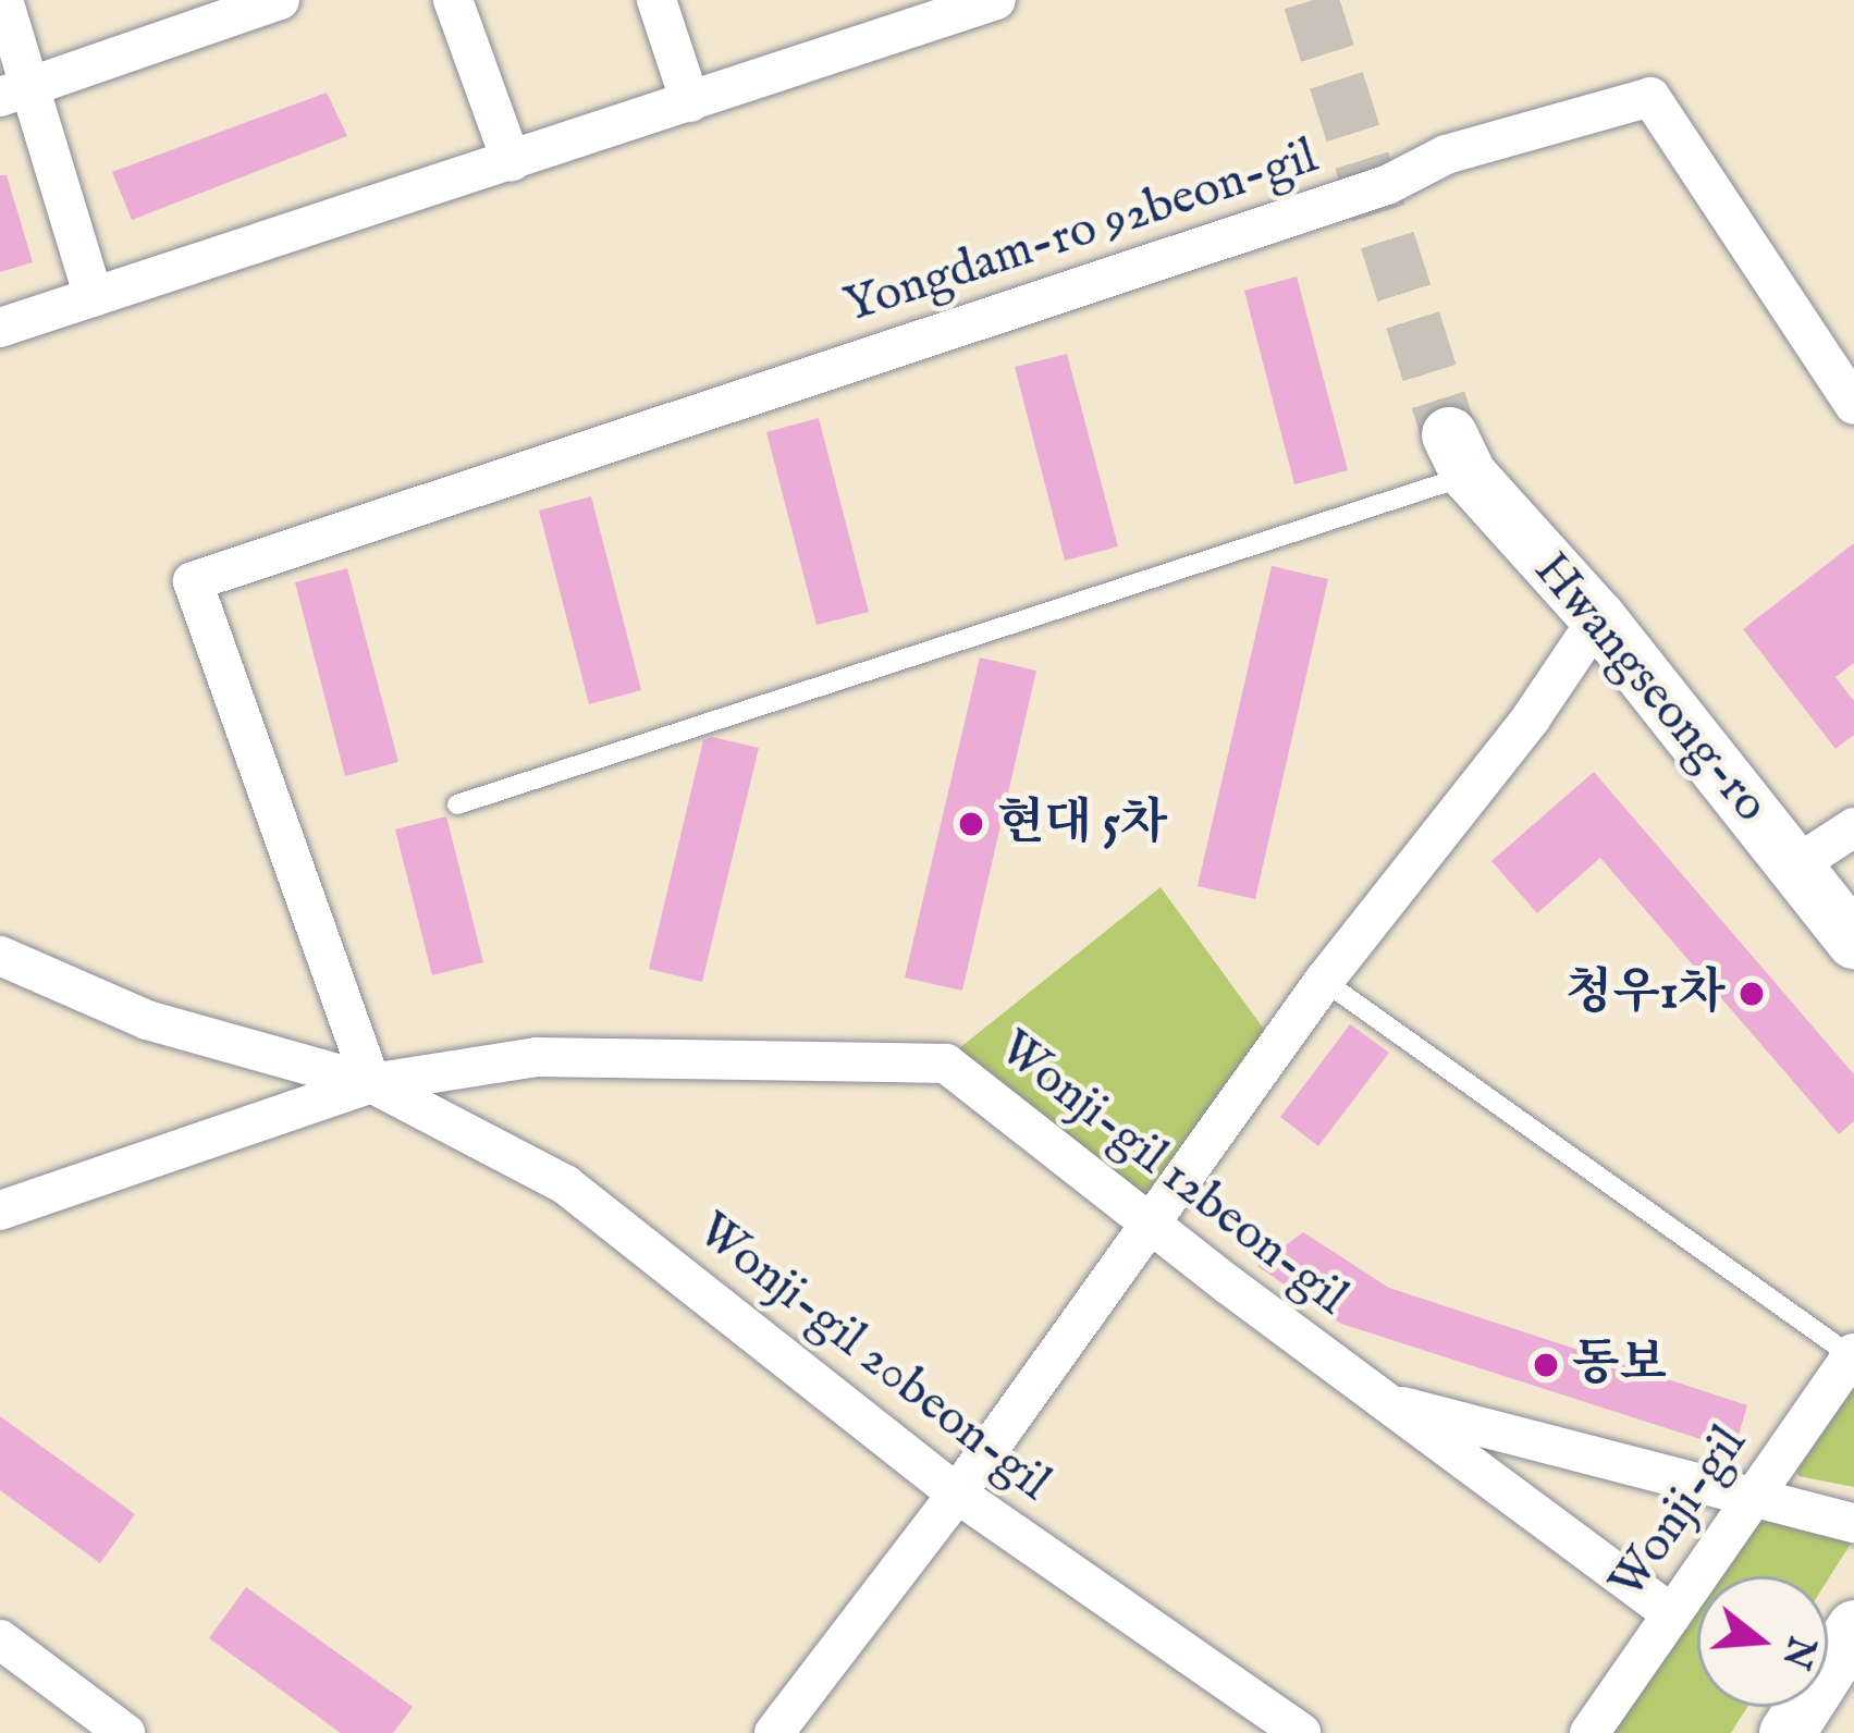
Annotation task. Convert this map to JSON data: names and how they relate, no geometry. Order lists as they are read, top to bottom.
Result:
{
  "streets": {
    "street": [
      "Yongdam-ro 92beon-gil",
      "Hwangseong-ro",
      "Wonji-gil 12beon-gil",
      "Wonji-gil 20beon-gil",
      "Wonji-gil"
    ]
  },
  "crossings": [
    ["Yongdam-ro 92beon-gil", "Wonji-gil 12beon-gil"],
    ["Yongdam-ro 92beon-gil", "Wonji-gil 20beon-gil"],
    ["Wonji-gil 12beon-gil", "Wonji-gil 20beon-gil"],
    ["Wonji-gil 12beon-gil", "Wonji-gil"]
  ],
  "places": ["현대 5차", "청우1차", "동보"],
  "north": "right"
}
